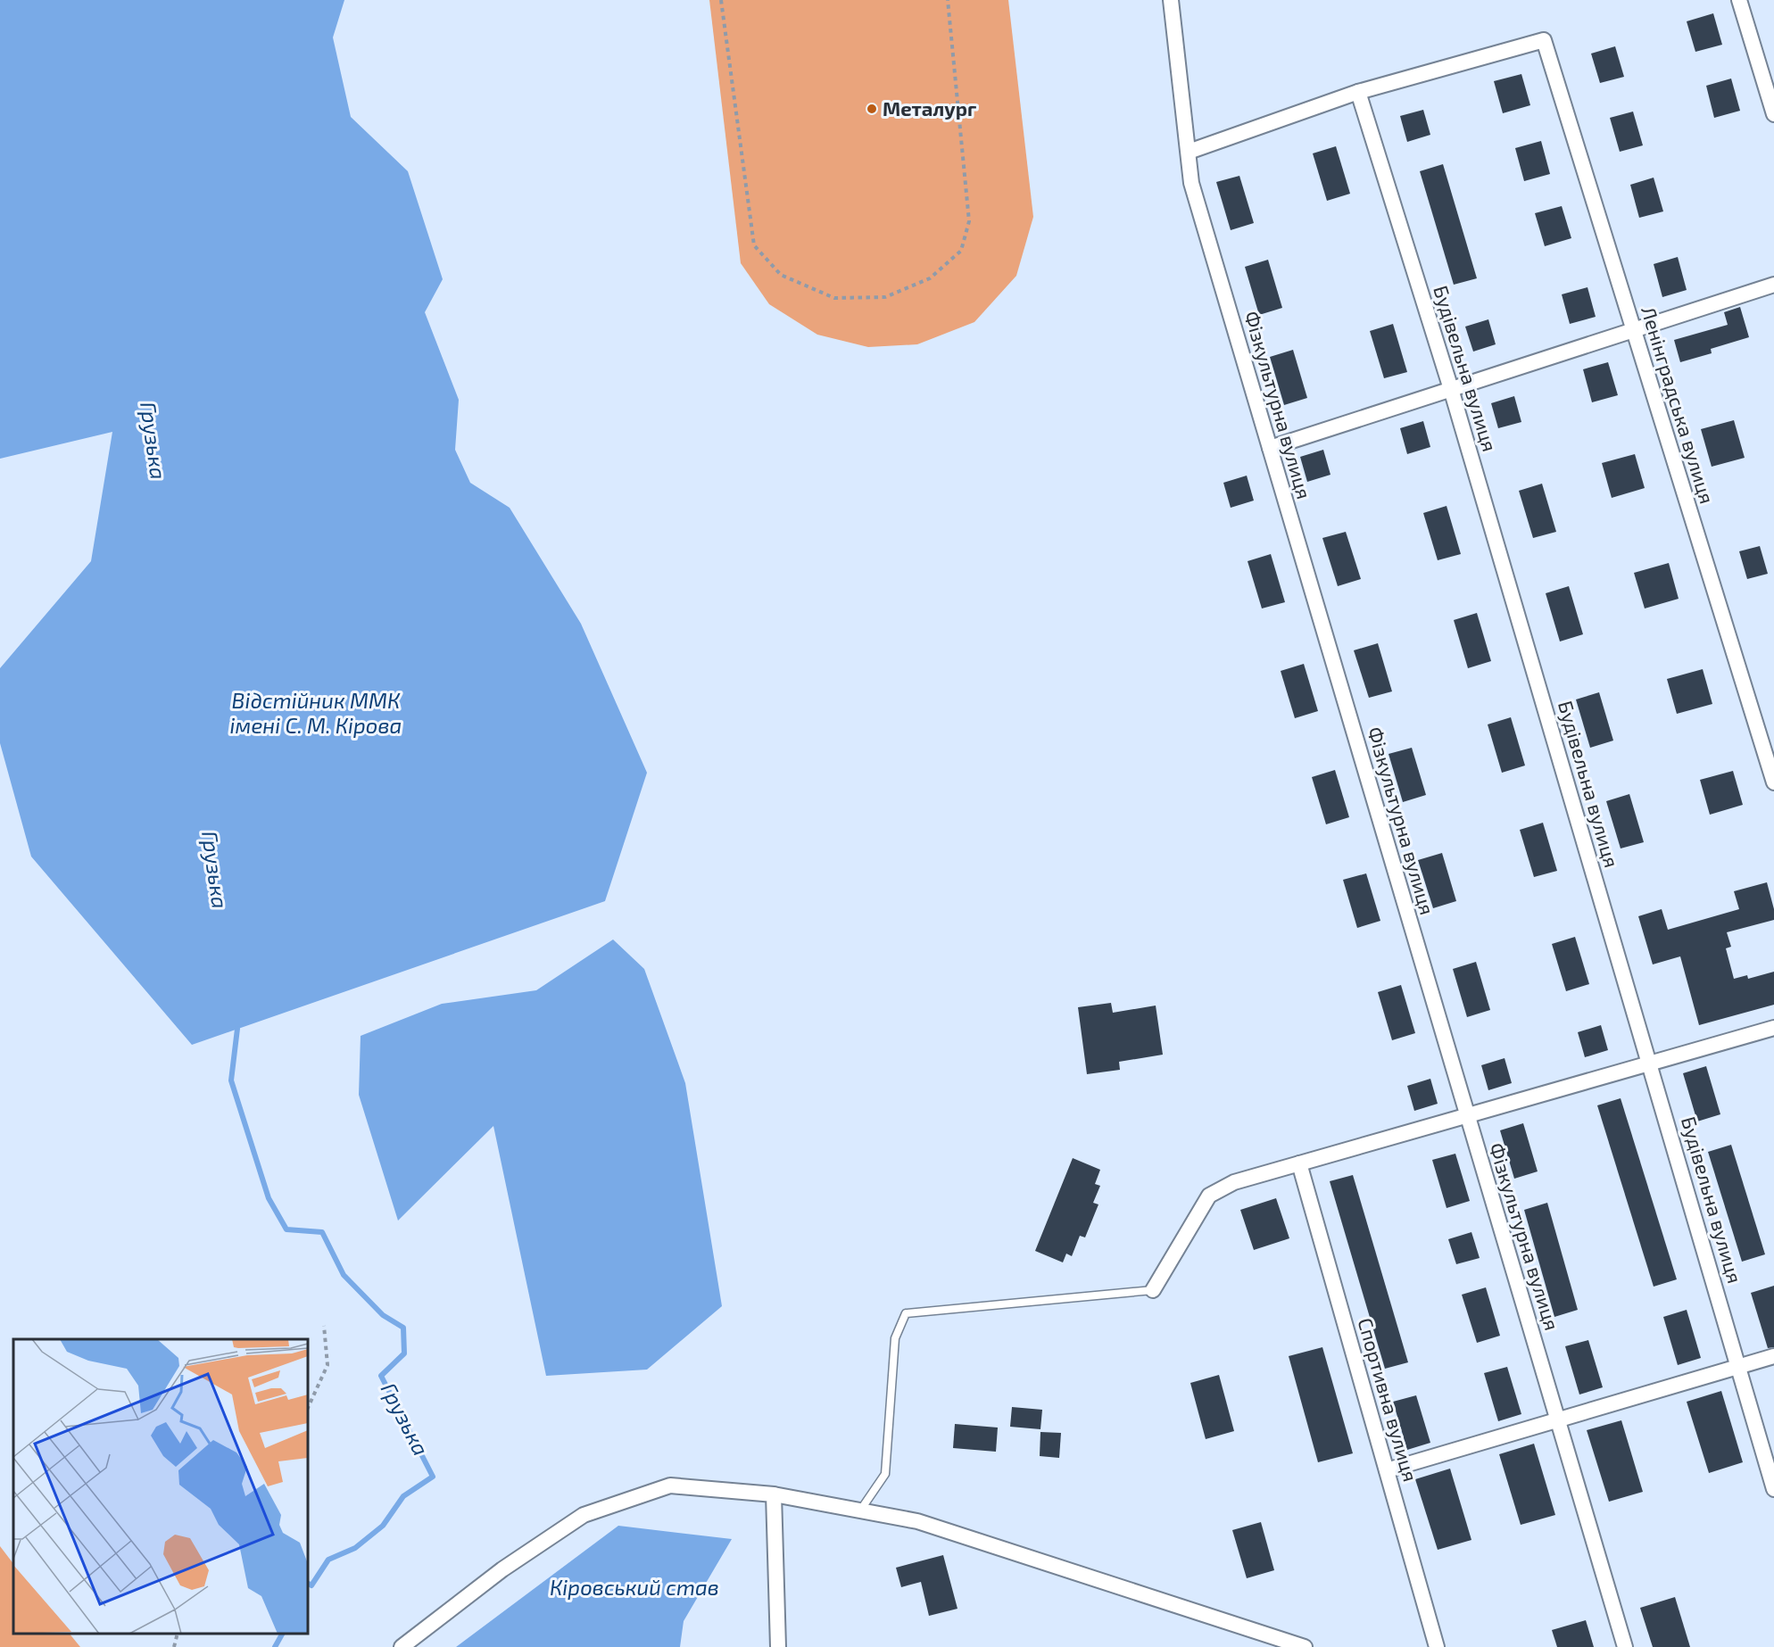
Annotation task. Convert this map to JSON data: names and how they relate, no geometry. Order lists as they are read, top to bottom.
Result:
{
  "streets": {
    "street": [
      "Будівельна вулиця",
      "Фiзкультурна вулиця",
      "Ленінградська вулиця",
      "Спортивна вулиця"
    ]
  },
  "crossings": [
    ["Будівельна вулиця", "Ленінградська вулиця"]
  ],
  "water": ["Грузька", "Відстійник ММК імені С. М. Кірова", "Кіровський став"],
  "places": ["Металург"]
}
